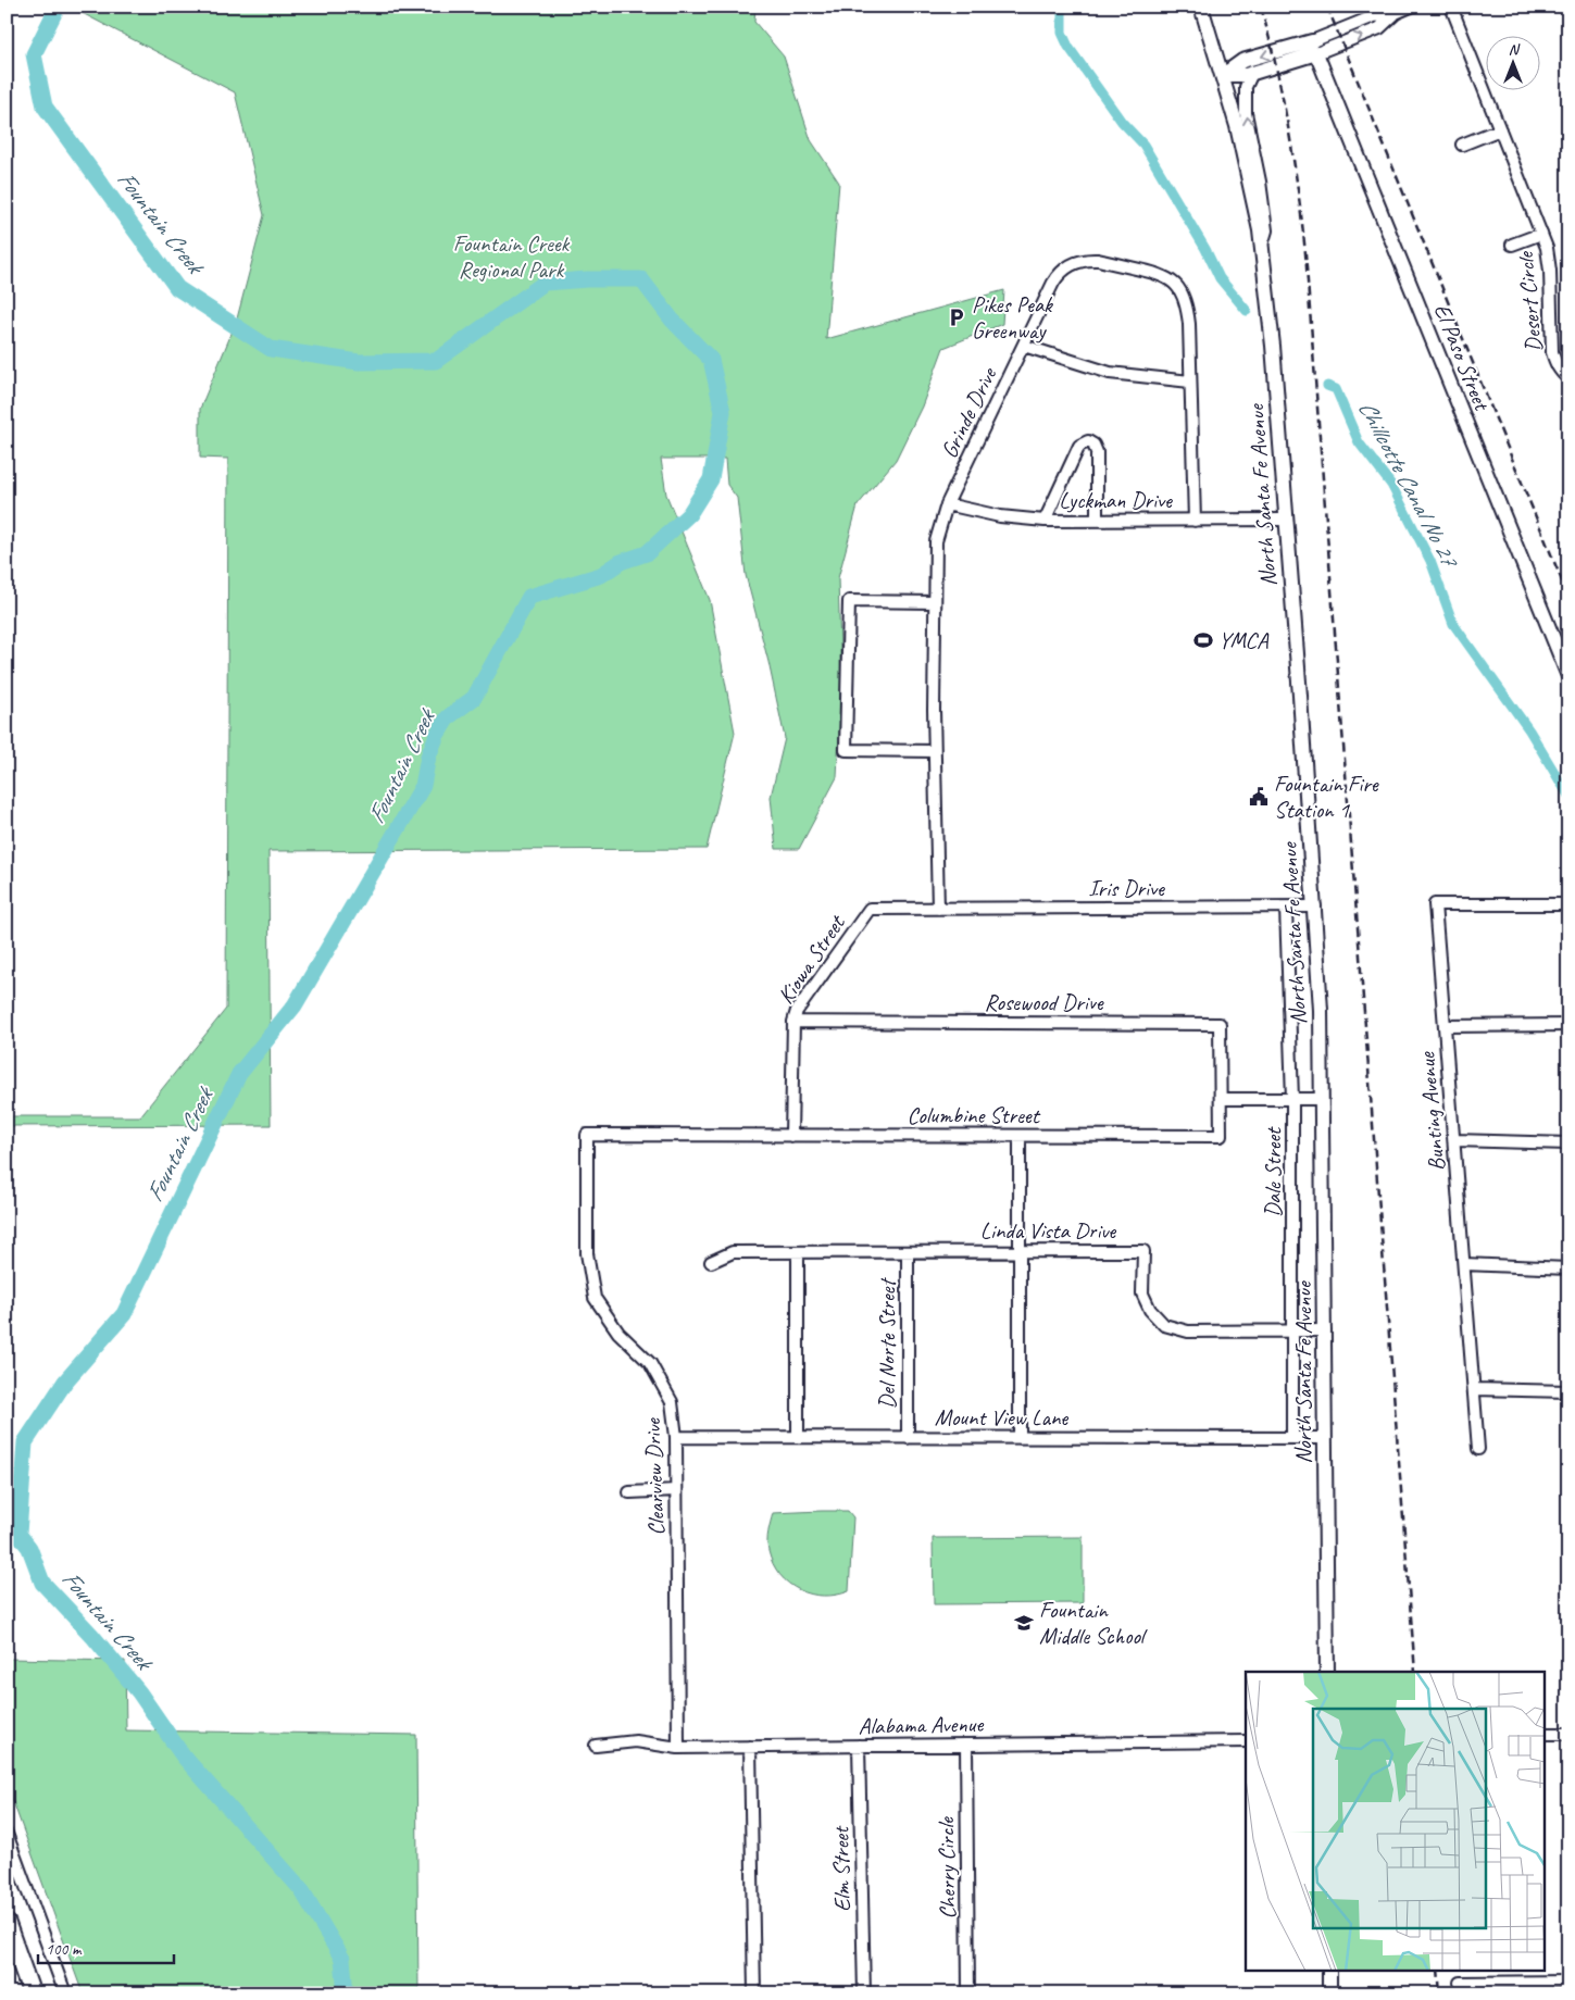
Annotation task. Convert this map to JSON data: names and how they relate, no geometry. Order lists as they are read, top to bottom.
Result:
{
  "streets": {
    "main road": ["El Paso Street", "North Santa Fe Avenue"],
    "street": [
      "Desert Circle",
      "Grinde Drive",
      "Lyckman Drive",
      "Iris Drive",
      "Kiowa Street",
      "Rosewood Drive",
      "Bunting Avenue",
      "Columbine Street",
      "Dale Street",
      "Linda Vista Drive",
      "Del Norte Street",
      "Mount View Lane",
      "Clearview Drive",
      "Alabama Avenue",
      "Cherry Circle",
      "Elm Street"
    ]
  },
  "crossings": [
    ["Grinde Drive", "Lyckman Drive"],
    ["Grinde Drive", "Iris Drive"],
    ["Grinde Drive", "Kiowa Street"],
    ["North Santa Fe Avenue", "Lyckman Drive"],
    ["North Santa Fe Avenue", "Iris Drive"],
    ["North Santa Fe Avenue", "Linda Vista Drive"],
    ["North Santa Fe Avenue", "Mount View Lane"],
    ["Iris Drive", "Kiowa Street"],
    ["Iris Drive", "Dale Street"],
    ["Kiowa Street", "Rosewood Drive"],
    ["Kiowa Street", "Columbine Street"],
    ["Rosewood Drive", "Columbine Street"],
    ["Columbine Street", "Clearview Drive"],
    ["Dale Street", "Linda Vista Drive"],
    ["Dale Street", "Mount View Lane"],
    ["Linda Vista Drive", "Del Norte Street"],
    ["Del Norte Street", "Mount View Lane"],
    ["Mount View Lane", "Clearview Drive"],
    ["Clearview Drive", "Alabama Avenue"],
    ["Alabama Avenue", "Cherry Circle"],
    ["Alabama Avenue", "Elm Street"]
  ],
  "water": ["Fountain Creek", "Chillcotte Canal No 27"],
  "parks": ["Fountain Creek Regional Park"],
  "places": {
    "parking": ["Pikes Peak Greenway"],
    "sports": ["YMCA"],
    "public building": ["Fountain Fire Station 1"],
    "school or university": ["Fountain Middle School"]
  },
  "scale_bar": "100 m",
  "north": "top"
}
